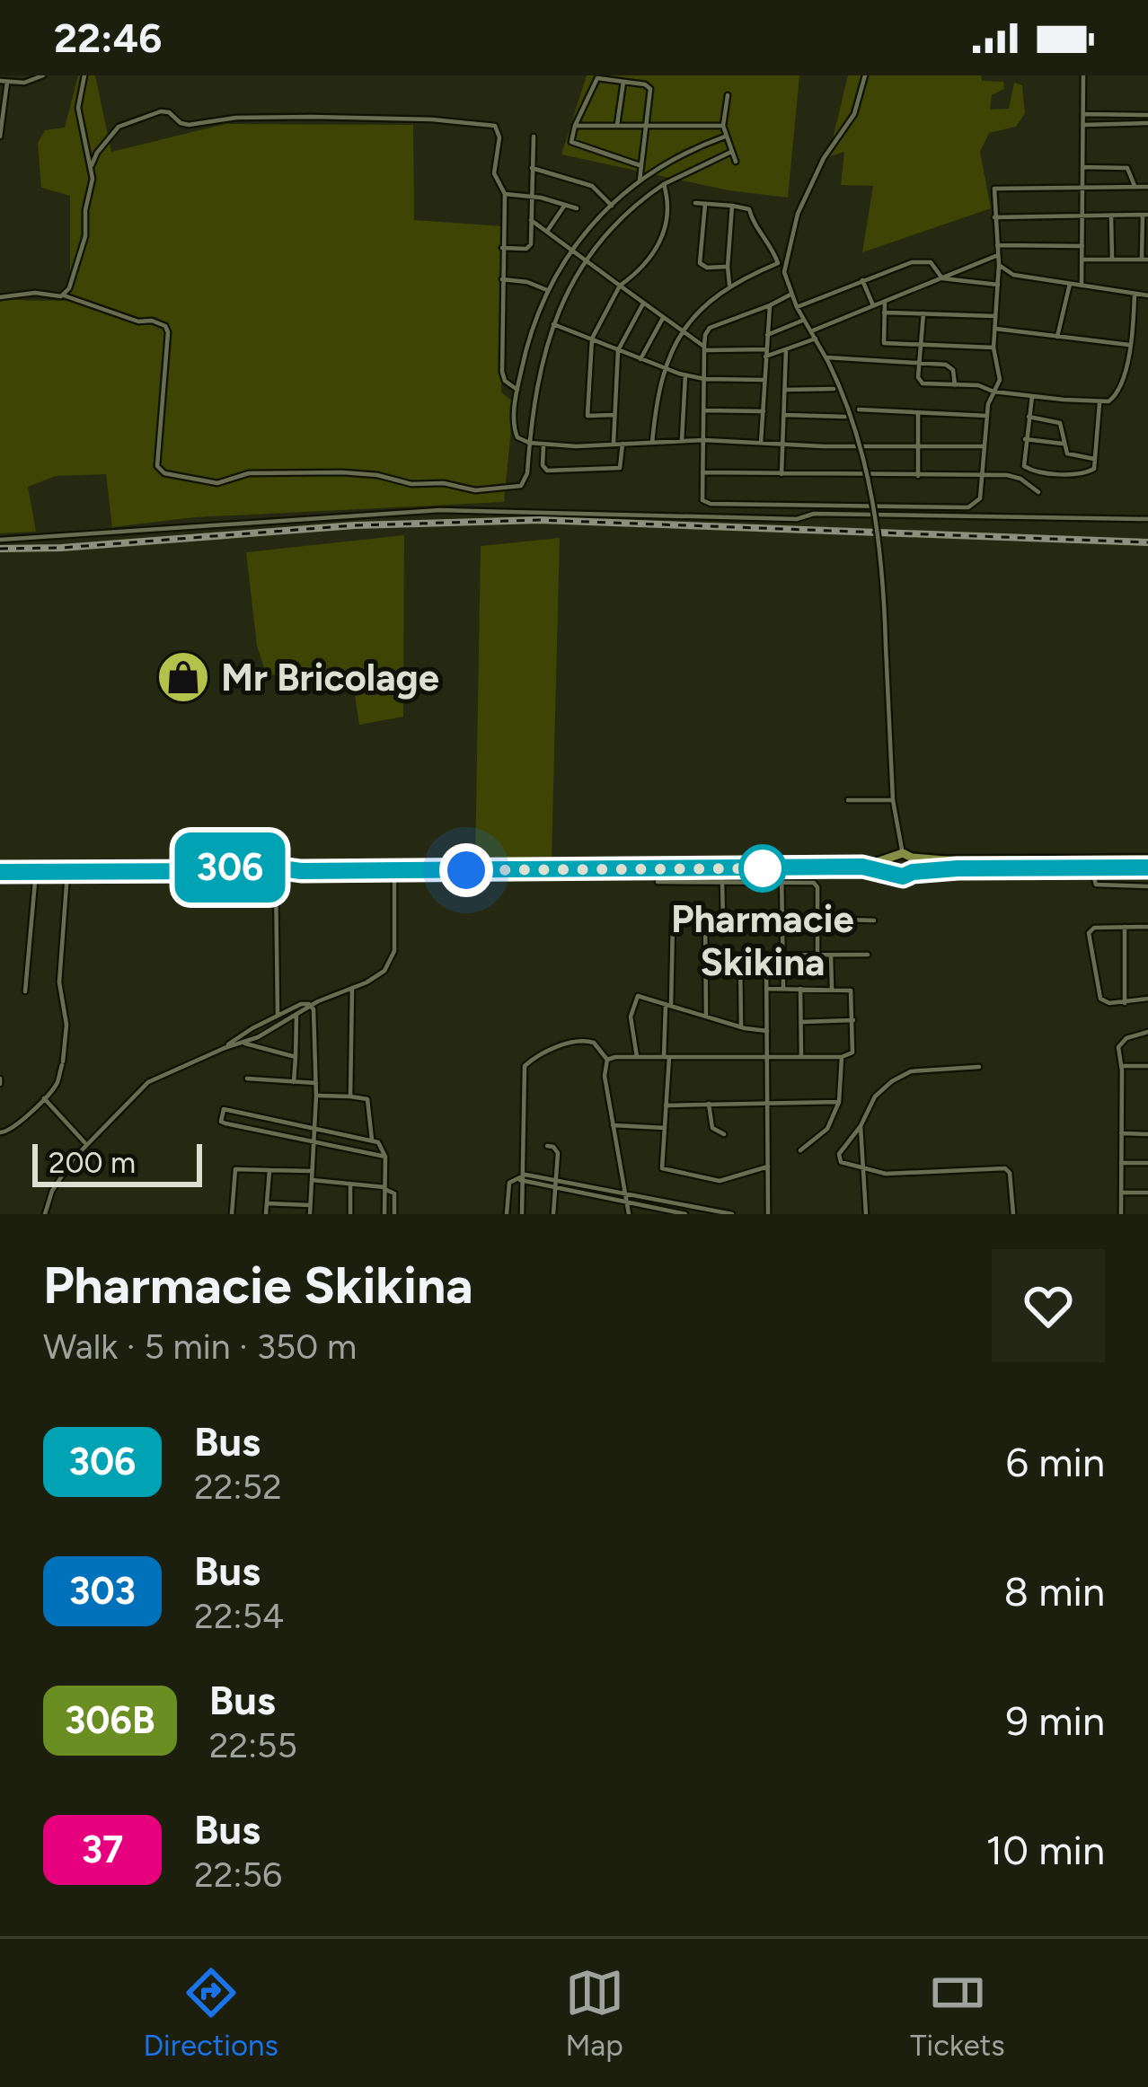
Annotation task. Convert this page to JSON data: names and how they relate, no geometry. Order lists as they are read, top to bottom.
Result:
{
  "places": {
    "shop": ["Mr Bricolage"],
    "other": ["Pharmacie Skikina"]
  },
  "lines": ["bus line 306"],
  "scale_bar": "200 m",
  "page": {
    "status": "22:46",
    "on_map": "306",
    "scale": "200 m",
    "heading": ["Pharmacie Skikina", "Walk · 5 min · 350 m"],
    "list": [
      {
        "mark": "306",
        "name": "Bus",
        "note": "22:52",
        "value": "6 min"
      },
      {
        "mark": "303",
        "name": "Bus",
        "note": "22:54",
        "value": "8 min"
      },
      {
        "mark": "306B",
        "name": "Bus",
        "note": "22:55",
        "value": "9 min"
      },
      {
        "mark": "37",
        "name": "Bus",
        "note": "22:56",
        "value": "10 min"
      }
    ],
    "tabs": ["Directions", "Map", "Tickets"]
  }
}
